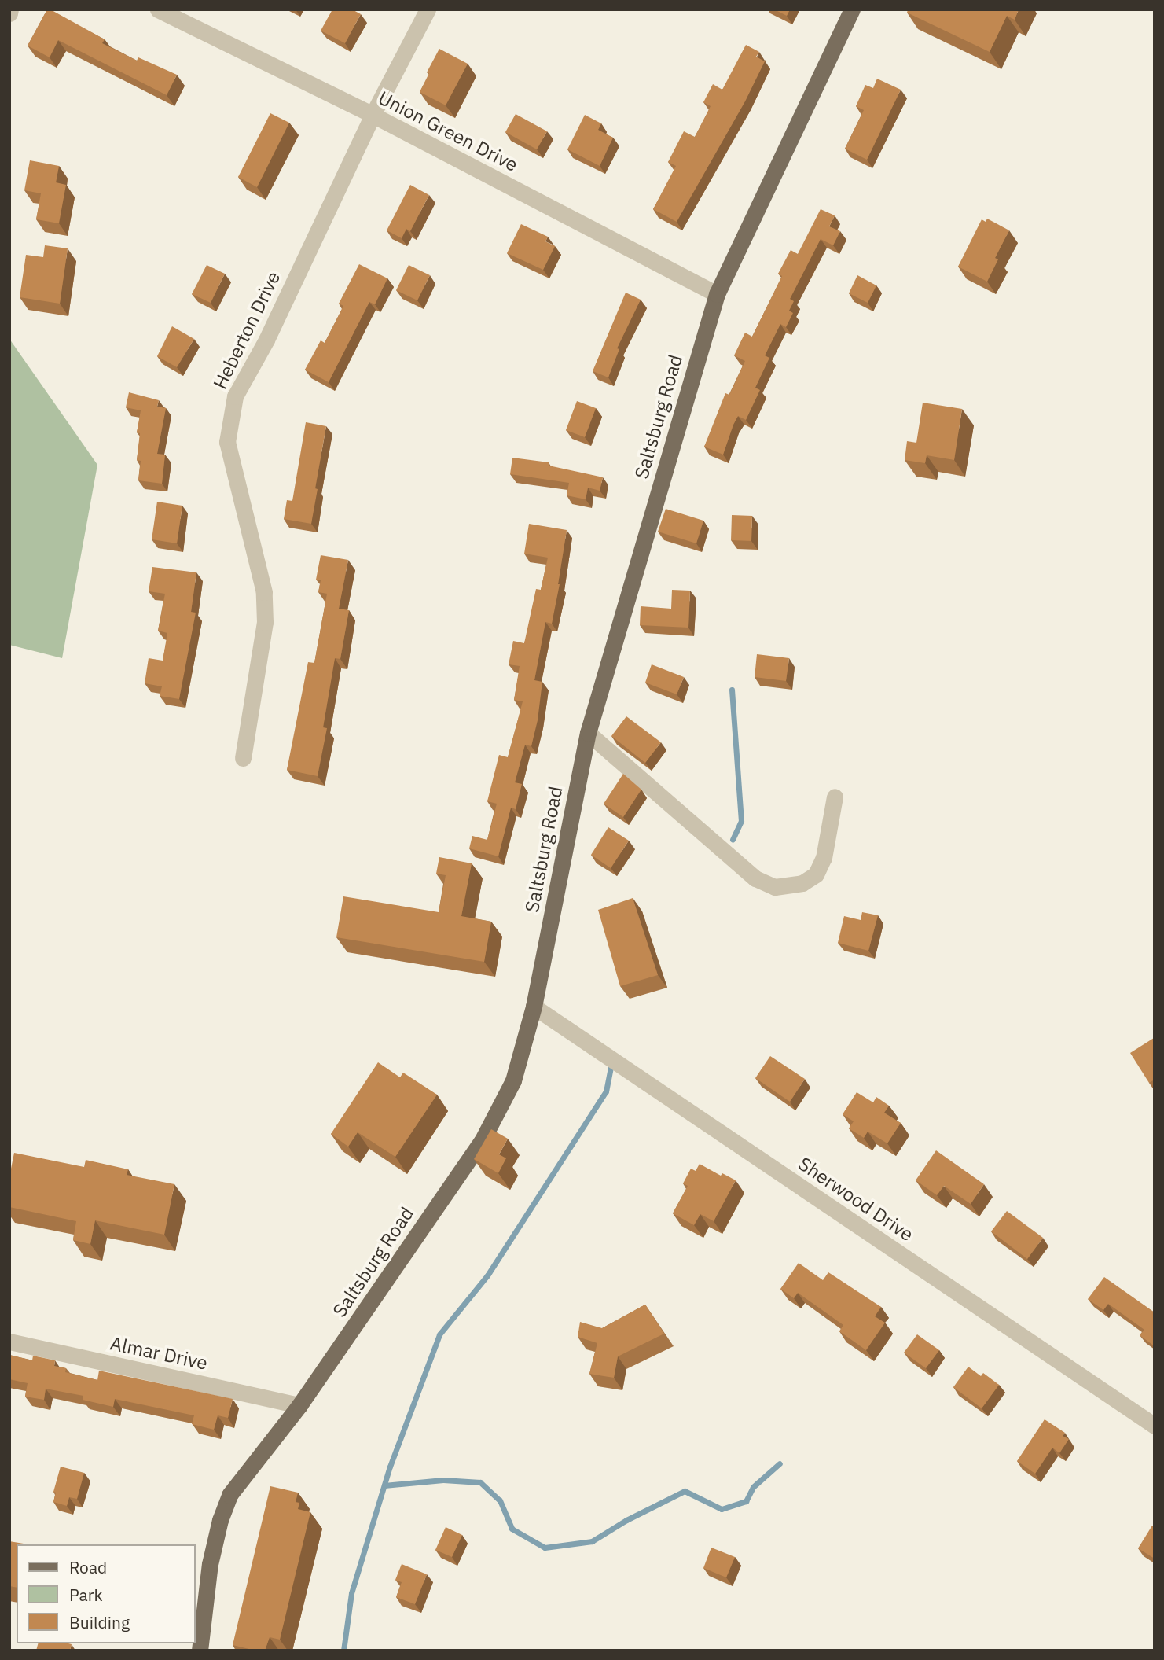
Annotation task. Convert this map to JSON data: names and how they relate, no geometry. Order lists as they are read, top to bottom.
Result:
{
  "streets": {
    "main road": ["Saltsburg Road"],
    "street": [
      "Union Green Drive",
      "Heberton Drive",
      "Sherwood Drive",
      "Almar Drive"
    ]
  },
  "crossings": [
    ["Union Green Drive", "Heberton Drive"],
    ["Union Green Drive", "Saltsburg Road"],
    ["Saltsburg Road", "Sherwood Drive"],
    ["Saltsburg Road", "Almar Drive"]
  ],
  "legend": ["Road", "Park", "Building"]
}
